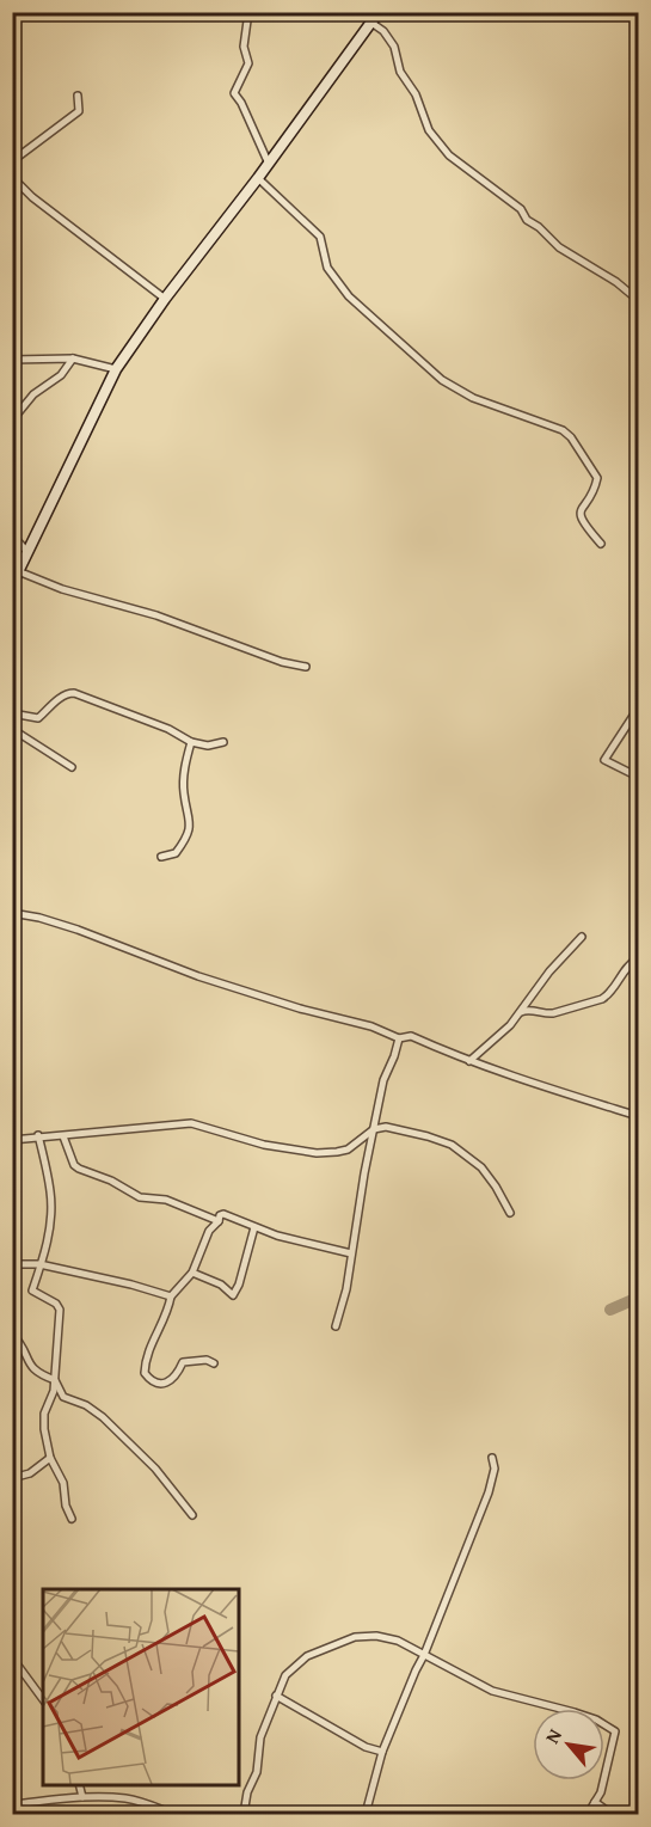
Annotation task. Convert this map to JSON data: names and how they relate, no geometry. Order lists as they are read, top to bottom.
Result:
{
  "north": "top left"
}
